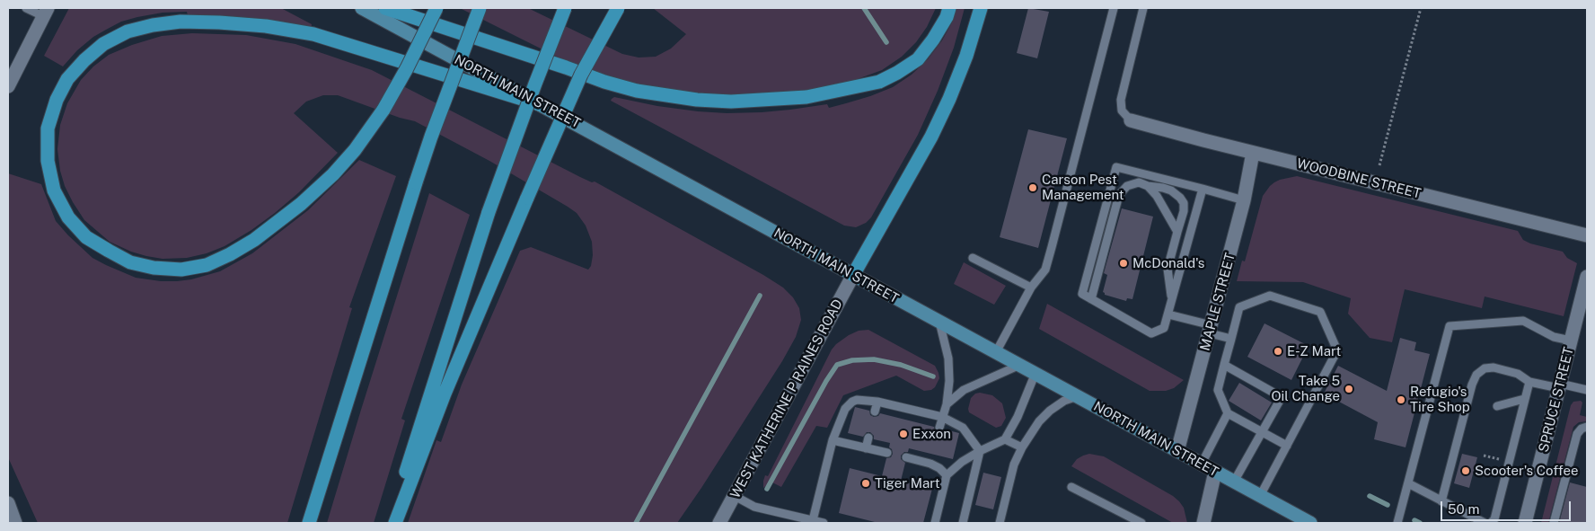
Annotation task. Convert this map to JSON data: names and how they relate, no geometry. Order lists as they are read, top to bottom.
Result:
{
  "streets": {
    "main road": ["NORTH MAIN STREET"],
    "street": [
      "WOODBINE STREET",
      "MAPLE STREET",
      "WEST KATHERINE P RAINES ROAD",
      "SPRUCE STREET"
    ]
  },
  "crossings": [
    ["NORTH MAIN STREET", "MAPLE STREET"],
    ["NORTH MAIN STREET", "WEST KATHERINE P RAINES ROAD"],
    ["WOODBINE STREET", "MAPLE STREET"]
  ],
  "places": [
    "Carson Pest Management",
    "McDonald's",
    "E-Z Mart",
    "Take 5 Oil Change",
    "Refugio's Tire Shop",
    "Exxon",
    "Scooter's Coffee",
    "Tiger Mart"
  ],
  "scale_bar": "50 m"
}
